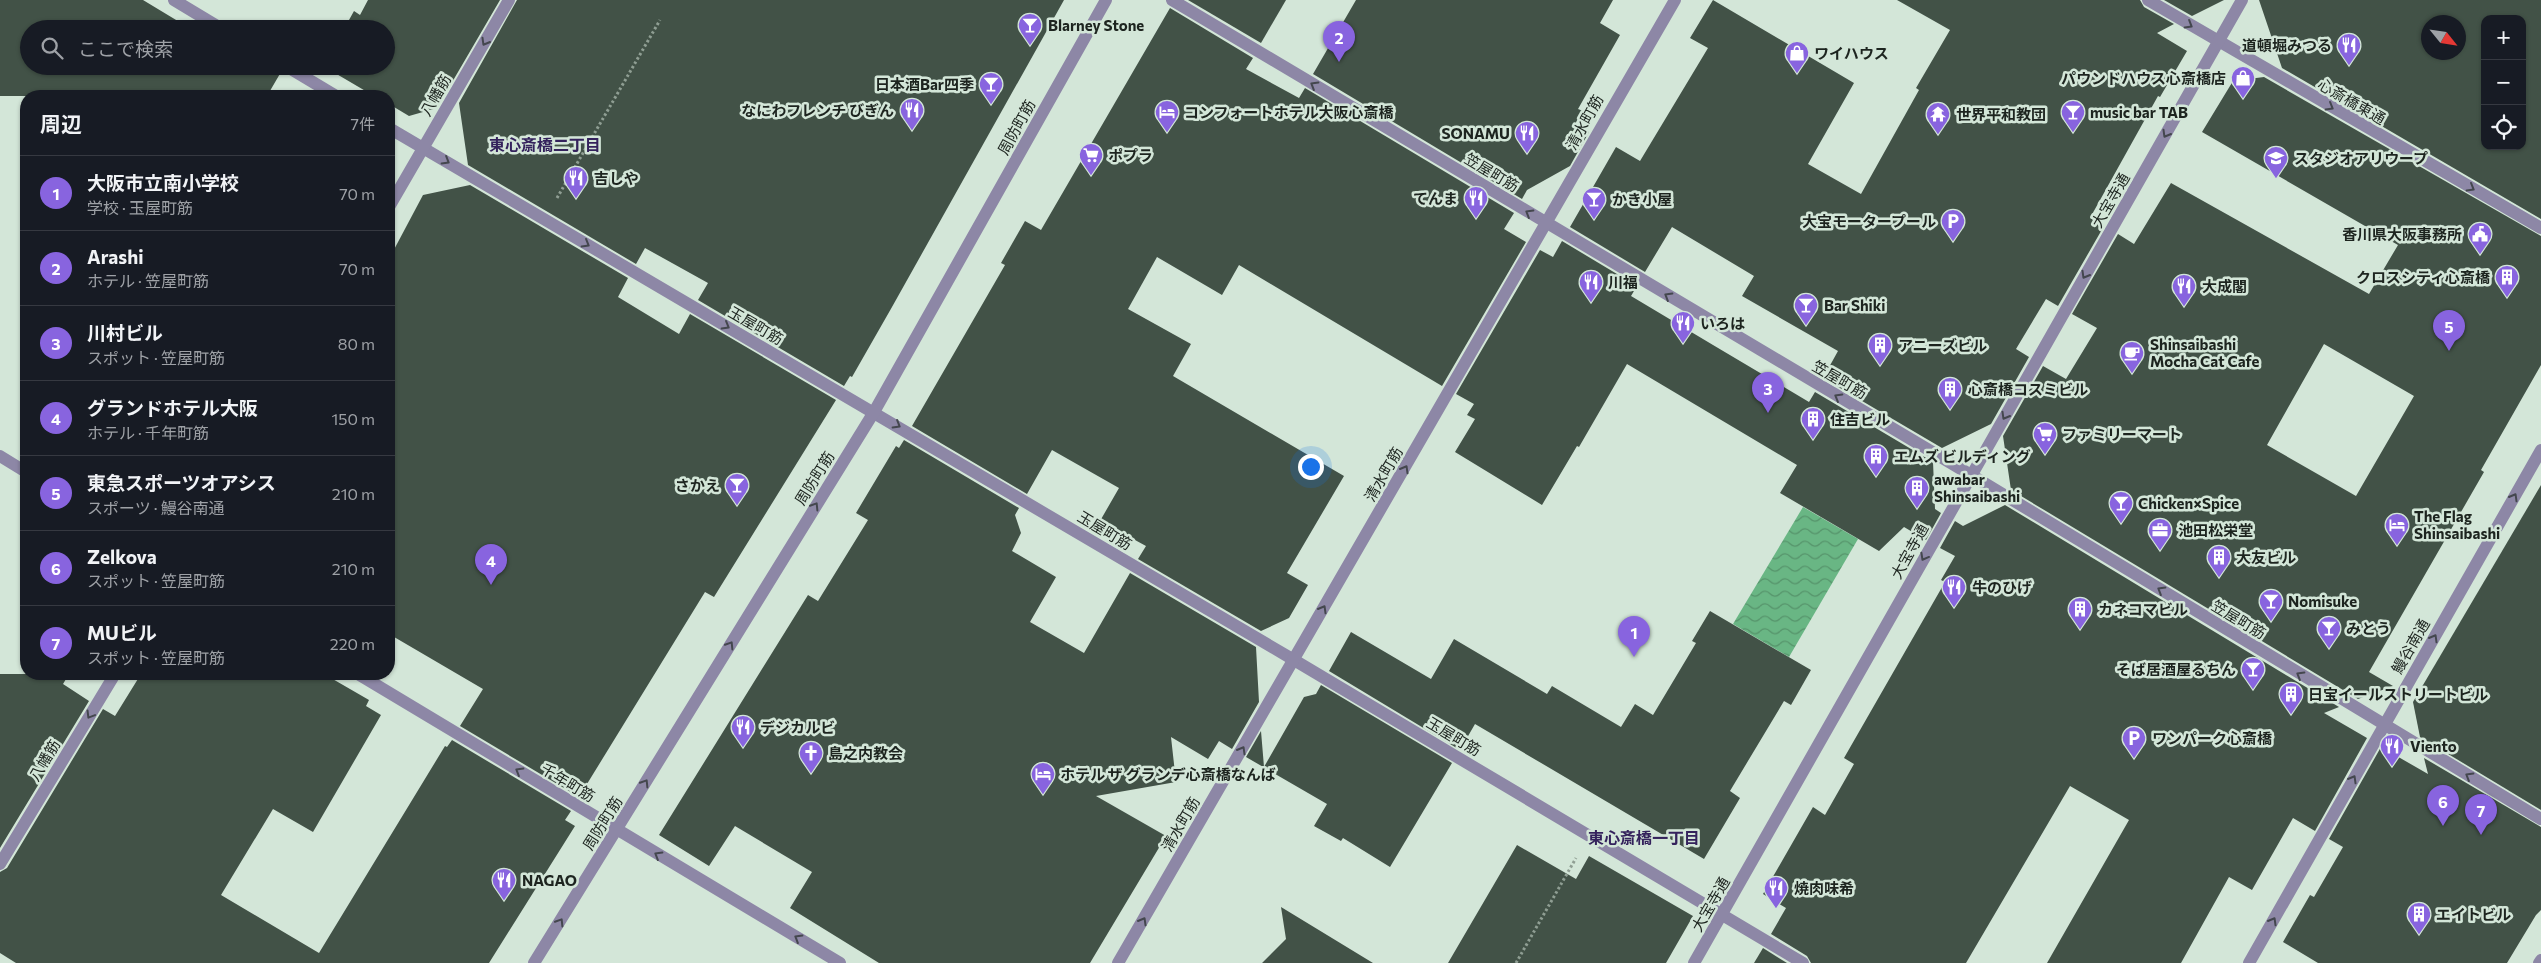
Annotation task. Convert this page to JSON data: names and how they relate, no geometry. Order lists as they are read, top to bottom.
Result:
{
  "streets": {
    "street": [
      "八幡筋",
      "心斎橋東通",
      "清水町筋",
      "周防町筋",
      "笠屋町筋",
      "大宝寺通",
      "玉屋町筋",
      "鰻谷南通",
      "千年町筋"
    ]
  },
  "crossings": [
    ["八幡筋", "玉屋町筋"],
    ["心斎橋東通", "大宝寺通"],
    ["清水町筋", "笠屋町筋"],
    ["清水町筋", "玉屋町筋"],
    ["周防町筋", "玉屋町筋"],
    ["周防町筋", "千年町筋"],
    ["笠屋町筋", "大宝寺通"],
    ["笠屋町筋", "鰻谷南通"],
    ["大宝寺通", "玉屋町筋"]
  ],
  "one_way": [
    "八幡筋",
    "心斎橋東通",
    "清水町筋",
    "周防町筋",
    "笠屋町筋",
    "大宝寺通",
    "玉屋町筋",
    "鰻谷南通",
    "千年町筋"
  ],
  "districts": ["東心斎橋二丁目", "東心斎橋一丁目"],
  "places": {
    "bar": [
      "Blarney Stone",
      "日本酒Bar四季",
      "music bar TAB",
      "かき小屋",
      "Bar Shiki",
      "さかえ",
      "Chicken×Spice",
      "Nomisuke",
      "みとう",
      "そば居酒屋るちん"
    ],
    "restaurant": [
      "道頓堀みつる",
      "なにわフレンチ びぎん",
      "SONAMU",
      "吉しや",
      "てんま",
      "川福",
      "大成閣",
      "いろは",
      "牛のひげ",
      "デジカルビ",
      "Viento",
      "NAGAO",
      "焼肉味希"
    ],
    "shop": ["ワイハウス", "パウンドハウス心斎橋店"],
    "hotel": ["コンフォートホテル大阪心斎橋", "The Flag Shinsaibashi", "ホテル ザ グランデ心斎橋なんば"],
    "temple": ["世界平和教団"],
    "supermarket": ["ポプラ", "ファミリーマート"],
    "school or university": ["スタジオアリウープ"],
    "parking": ["大宝モータープール", "ワンパーク心斎橋"],
    "public building": ["香川県大阪事務所"],
    "building": [
      "クロスシティ心斎橋",
      "アニーズビル",
      "心斎橋コスミビル",
      "住吉ビル",
      "エムズ ビルディング",
      "awabar Shinsaibashi",
      "大友ビル",
      "カネコマビル",
      "日宝イールストリートビル",
      "エイトビル"
    ],
    "cafe": ["Shinsaibashi Mocha Cat Cafe"],
    "office": ["池田松栄堂"],
    "church": ["島之内教会"]
  },
  "north": "bottom right",
  "page": {
    "map_buttons": ["+", "−"],
    "search": "ここで検索",
    "pins": [
      "2",
      "5",
      "3",
      "4",
      "1",
      "6",
      "7"
    ],
    "heading": ["周辺", "7件"],
    "list": [
      {
        "mark": "1",
        "name": "大阪市立南小学校",
        "note": "学校 · 玉屋町筋",
        "value": "70 m"
      },
      {
        "mark": "2",
        "name": "Arashi",
        "note": "ホテル · 笠屋町筋",
        "value": "70 m"
      },
      {
        "mark": "3",
        "name": "川村ビル",
        "note": "スポット · 笠屋町筋",
        "value": "80 m"
      },
      {
        "mark": "4",
        "name": "グランドホテル大阪",
        "note": "ホテル · 千年町筋",
        "value": "150 m"
      },
      {
        "mark": "5",
        "name": "東急スポーツオアシス",
        "note": "スポーツ · 鰻谷南通",
        "value": "210 m"
      },
      {
        "mark": "6",
        "name": "Zelkova",
        "note": "スポット · 笠屋町筋",
        "value": "210 m"
      },
      {
        "mark": "7",
        "name": "MUビル",
        "note": "スポット · 笠屋町筋",
        "value": "220 m"
      }
    ]
  }
}
